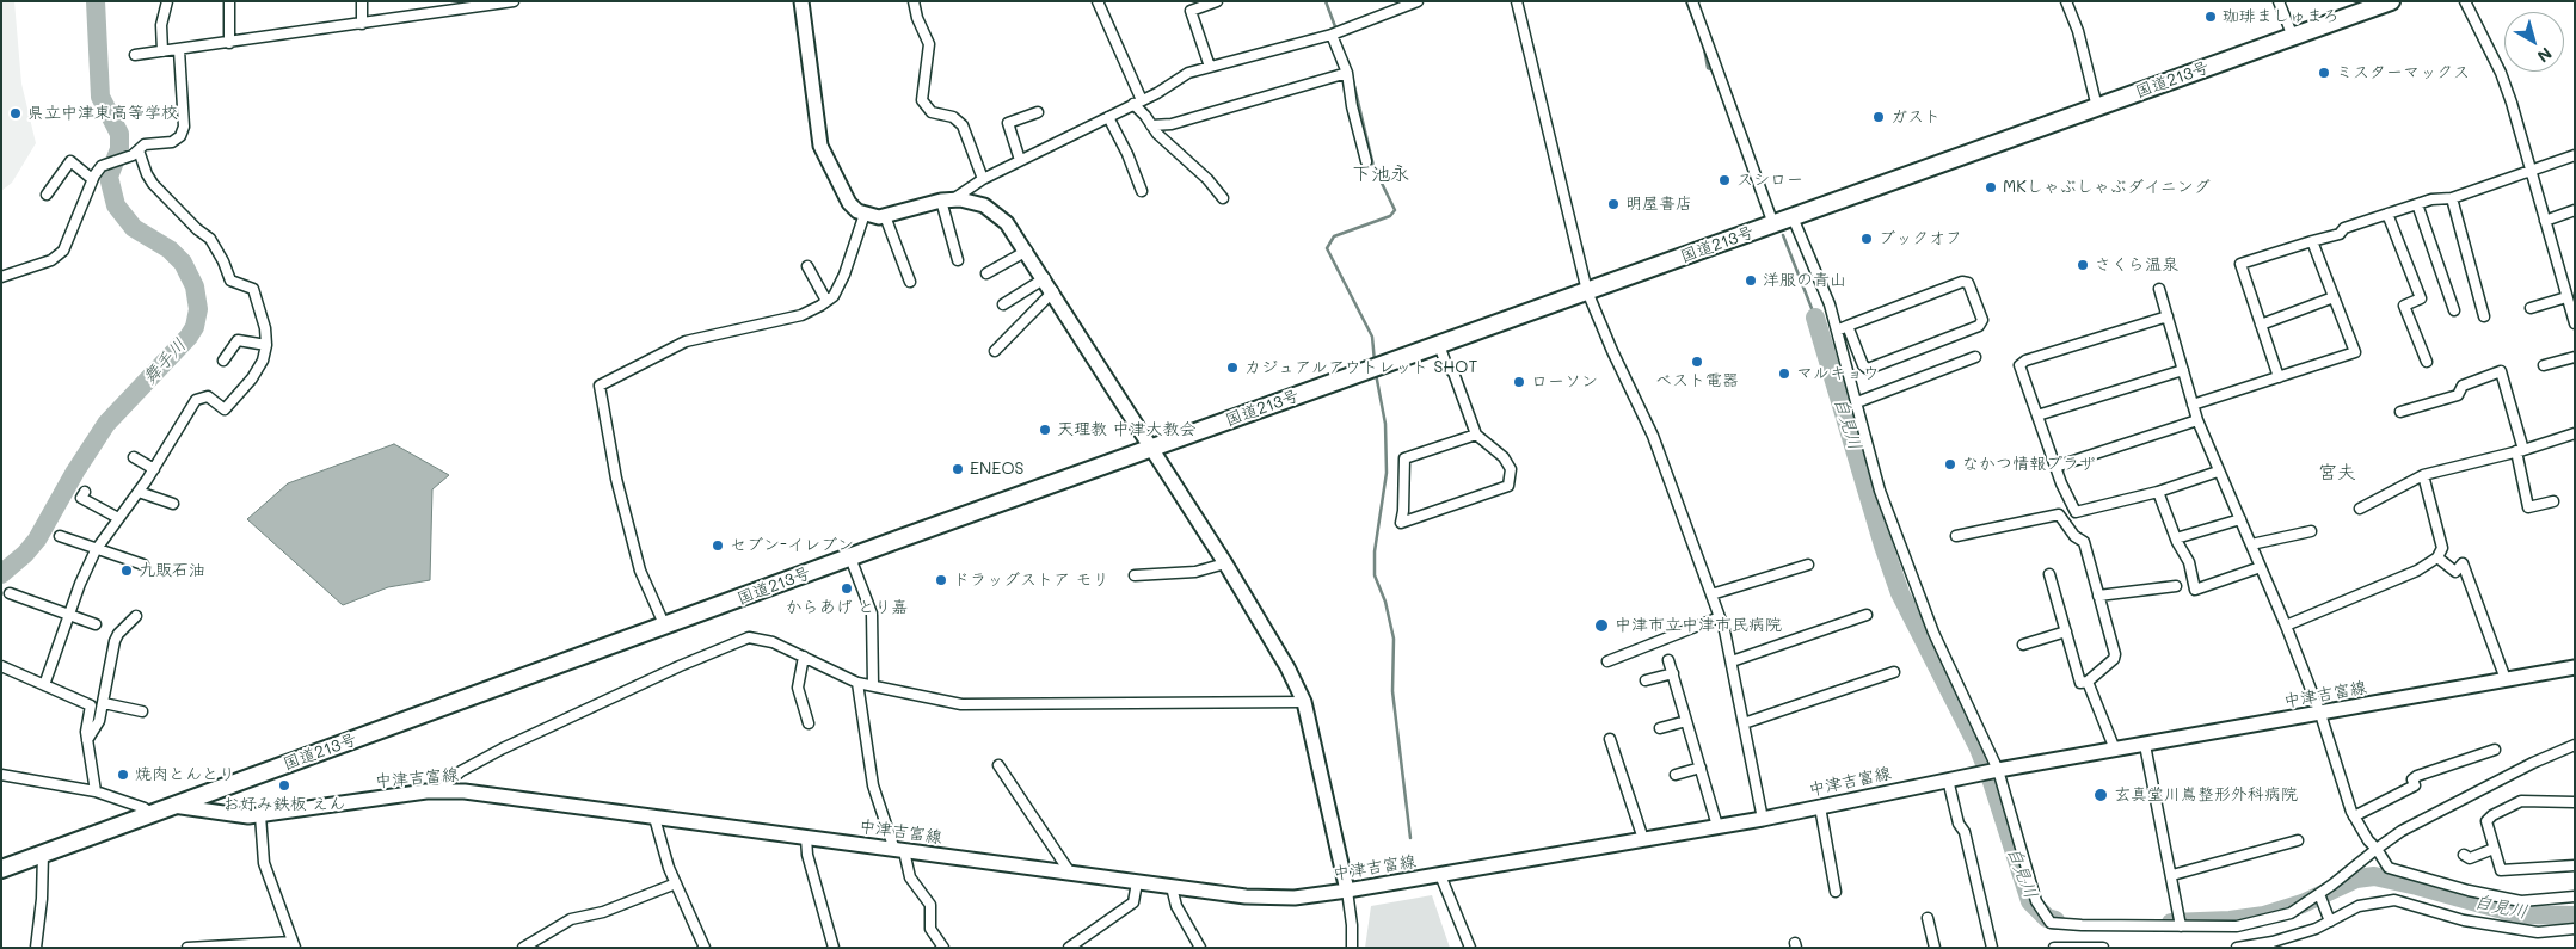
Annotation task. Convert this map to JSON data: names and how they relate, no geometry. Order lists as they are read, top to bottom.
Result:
{
  "streets": {
    "highway": ["国道213号"],
    "main road": ["中津吉富線"]
  },
  "crossings": [
    ["国道213号", "中津吉富線"]
  ],
  "districts": ["下池永", "宮夫"],
  "water": ["舞手川", "自見川"],
  "places": [
    "珈琲ましゅまろ",
    "ミスターマックス",
    "県立中津東高等学校",
    "ガスト",
    "スシロー",
    "MKしゃぶしゃぶダイニング",
    "明屋書店",
    "ブックオフ",
    "さくら温泉",
    "洋服の青山",
    "ベスト電器",
    "カジュアルアウトレット SHOT",
    "マルキョウ",
    "ローソン",
    "天理教 中津大教会",
    "なかつ情報プラザ",
    "ENEOS",
    "セブン-イレブン",
    "九販石油",
    "ドラッグストア モリ",
    "からあげ とり嘉",
    "中津市立中津市民病院",
    "焼肉とんとり",
    "お好み鉄板 えん",
    "玄真堂川嶌整形外科病院"
  ],
  "north": "bottom right"
}
